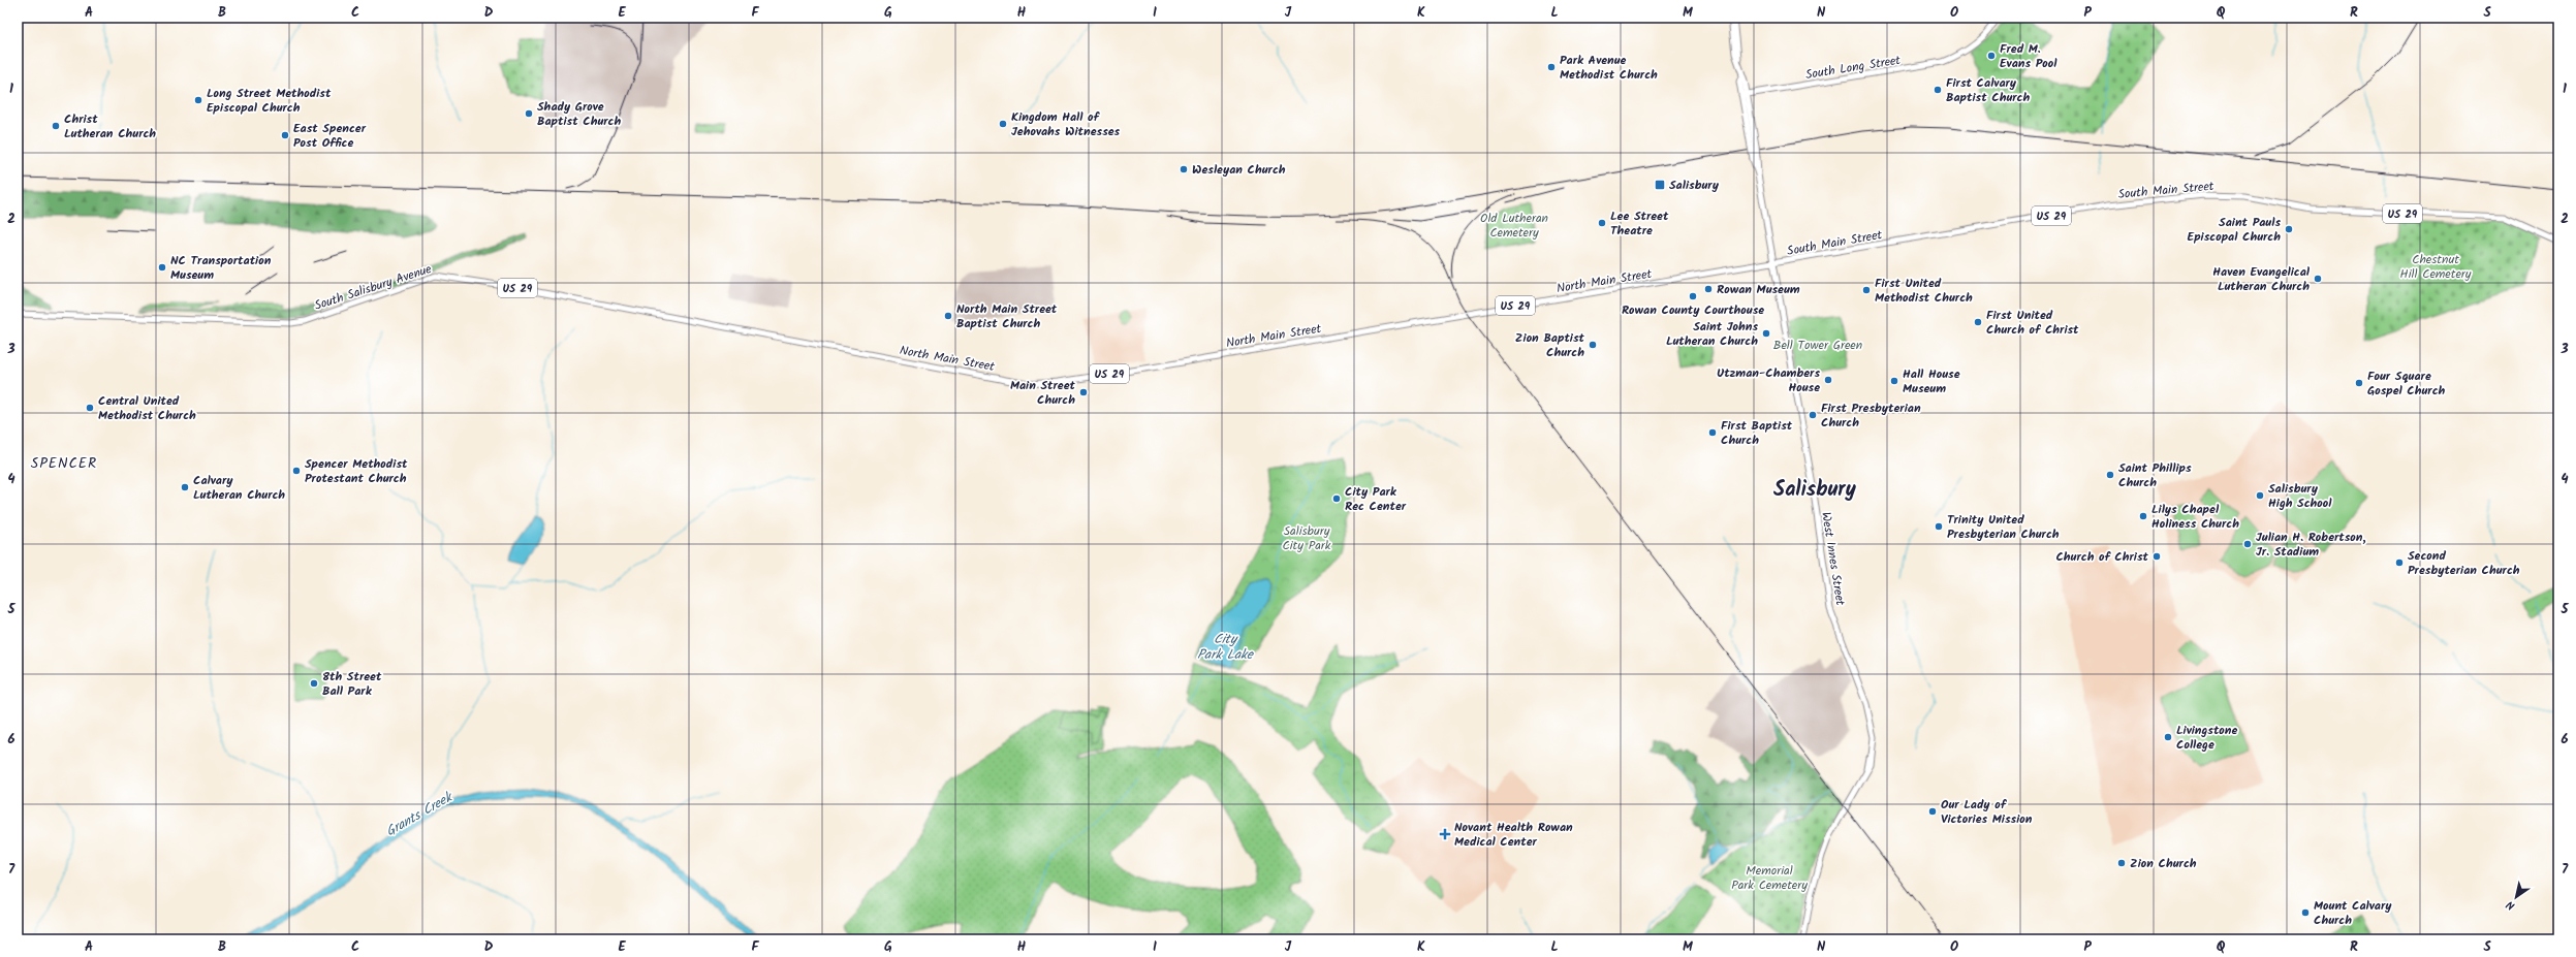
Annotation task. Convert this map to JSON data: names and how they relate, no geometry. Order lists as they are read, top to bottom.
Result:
{
  "streets": {
    "main road": [
      "South Long Street",
      "South Main Street",
      "US 29",
      "North Main Street",
      "South Salisbury Avenue",
      "West Innes Street"
    ]
  },
  "crossings": [
    ["South Long Street", "West Innes Street"],
    ["South Main Street", "North Main Street"],
    ["South Main Street", "West Innes Street"],
    ["North Main Street", "South Salisbury Avenue"],
    ["North Main Street", "West Innes Street"]
  ],
  "districts": ["SPENCER", "Salisbury"],
  "water": ["City Park Lake", "Grants Creek"],
  "parks": [
    "Old Lutheran Cemetery",
    "Chestnut Hill Cemetery",
    "Bell Tower Green",
    "Salisbury City Park",
    "Memorial Park Cemetery"
  ],
  "places": {
    "other": [
      "Fred M. Evans Pool",
      "Park Avenue Methodist Church",
      "First Calvary Baptist Church",
      "Long Street Methodist Episcopal Church",
      "Shady Grove Baptist Church",
      "Kingdom Hall of Jehovahs Witnesses",
      "Christ Lutheran Church",
      "East Spencer Post Office",
      "Wesleyan Church",
      "Lee Street Theatre",
      "Saint Pauls Episcopal Church",
      "NC Transportation Museum",
      "Haven Evangelical Lutheran Church",
      "Rowan Museum",
      "First United Methodist Church",
      "Rowan County Courthouse",
      "North Main Street Baptist Church",
      "First United Church of Christ",
      "Saint Johns Lutheran Church",
      "Zion Baptist Church",
      "Utzman-Chambers House",
      "Hall House Museum",
      "Four Square Gospel Church",
      "Main Street Church",
      "Central United Methodist Church",
      "First Presbyterian Church",
      "First Baptist Church",
      "Spencer Methodist Protestant Church",
      "Saint Phillips Church",
      "Calvary Lutheran Church",
      "Salisbury High School",
      "City Park Rec Center",
      "Lilys Chapel Holiness Church",
      "Trinity United Presbyterian Church",
      "Julian H. Robertson, Jr. Stadium",
      "Church of Christ",
      "Second Presbyterian Church",
      "8th Street Ball Park",
      "Livingstone College",
      "Our Lady of Victories Mission",
      "Zion Church",
      "Mount Calvary Church"
    ],
    "transit": ["Salisbury"],
    "health": ["Novant Health Rowan Medical Center"]
  },
  "north": "bottom left",
  "grid": {
    "columns": [
      "A",
      "B",
      "C",
      "D",
      "E",
      "F",
      "G",
      "H",
      "I",
      "J",
      "K",
      "L",
      "M",
      "N",
      "O",
      "P",
      "Q",
      "R",
      "S"
    ],
    "rows": [
      "1",
      "2",
      "3",
      "4",
      "5",
      "6",
      "7"
    ]
  }
}
